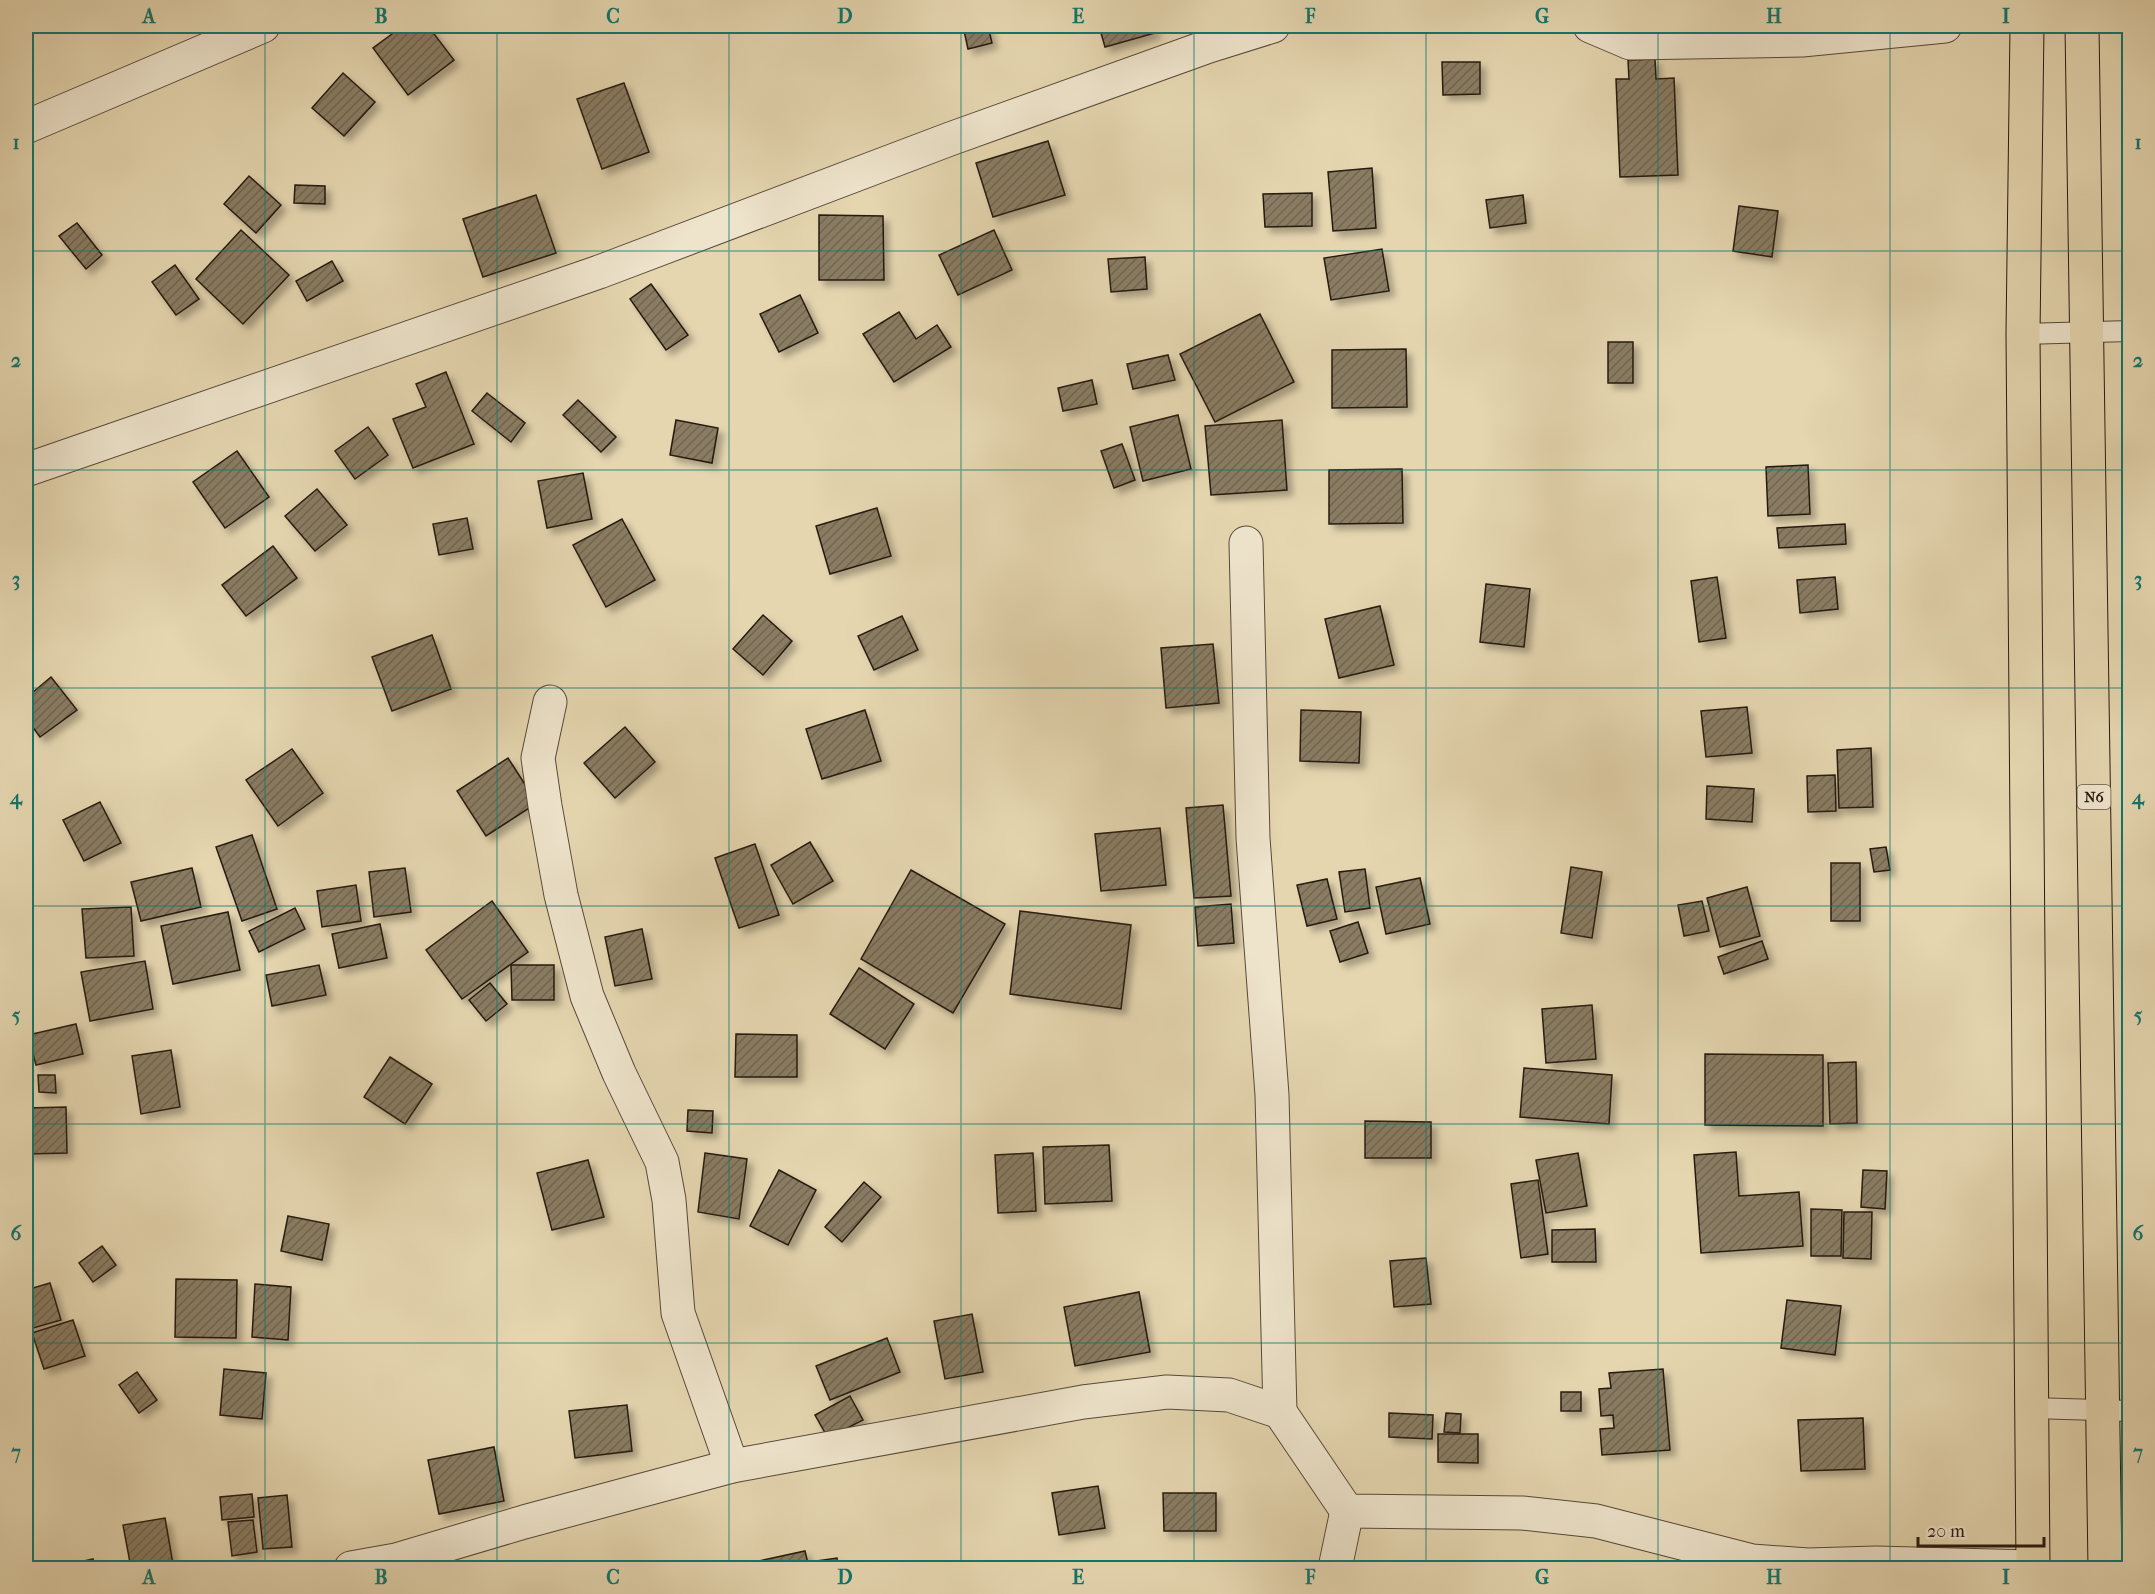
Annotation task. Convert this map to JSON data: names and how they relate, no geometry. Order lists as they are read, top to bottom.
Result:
{
  "streets": {
    "highway": ["N6"]
  },
  "scale_bar": "20 m",
  "grid": {
    "columns": [
      "A",
      "B",
      "C",
      "D",
      "E",
      "F",
      "G",
      "H",
      "I"
    ],
    "rows": [
      "1",
      "2",
      "3",
      "4",
      "5",
      "6",
      "7"
    ]
  }
}
